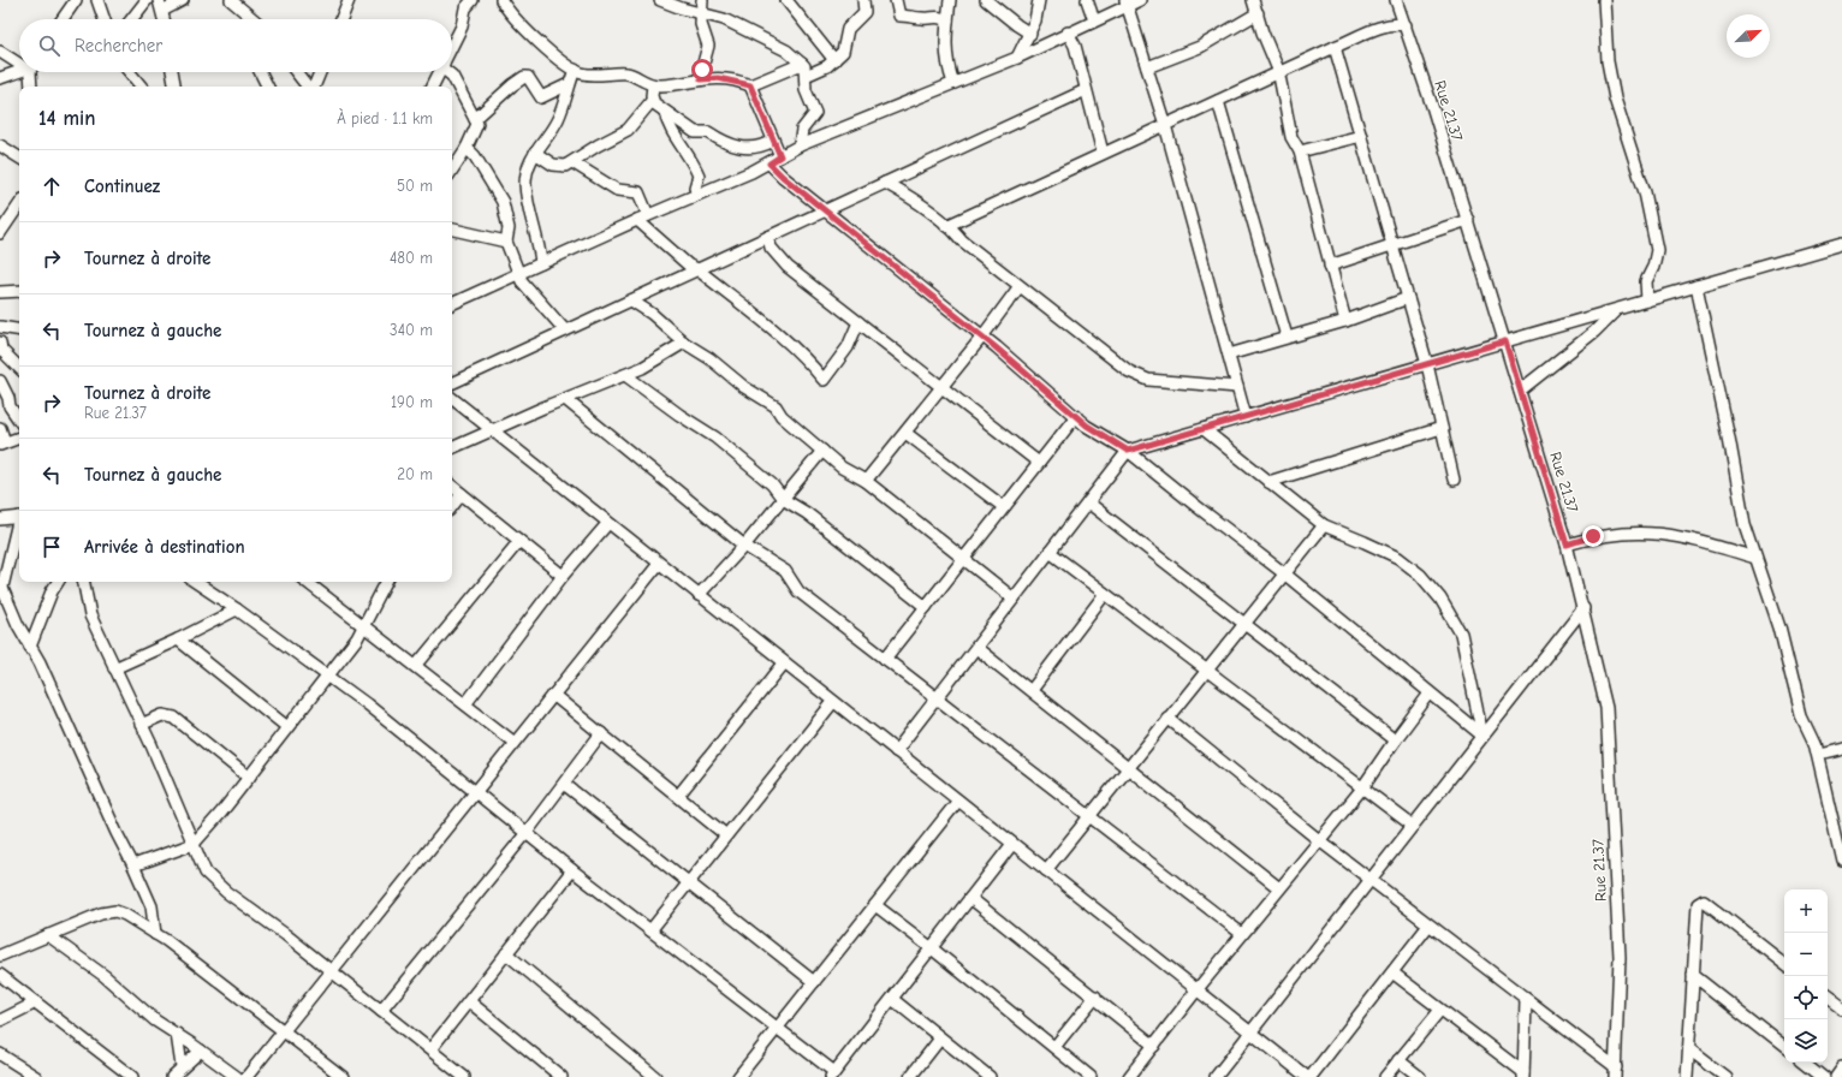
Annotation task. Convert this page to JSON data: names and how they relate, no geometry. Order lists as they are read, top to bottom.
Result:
{
  "streets": {
    "street": ["Rue 21.37"]
  },
  "north": "top right",
  "page": {
    "search": "Rechercher",
    "heading": ["14 min", "À pied · 1.1 km"],
    "list": [
      ["Continuez", "50 m"],
      ["Tournez à droite", "480 m"],
      ["Tournez à gauche", "340 m"],
      ["Tournez à droite", "Rue 21.37", "190 m"],
      ["Tournez à gauche", "20 m"],
      "Arrivée à destination"
    ],
    "map_buttons": ["+", "−"]
  }
}
